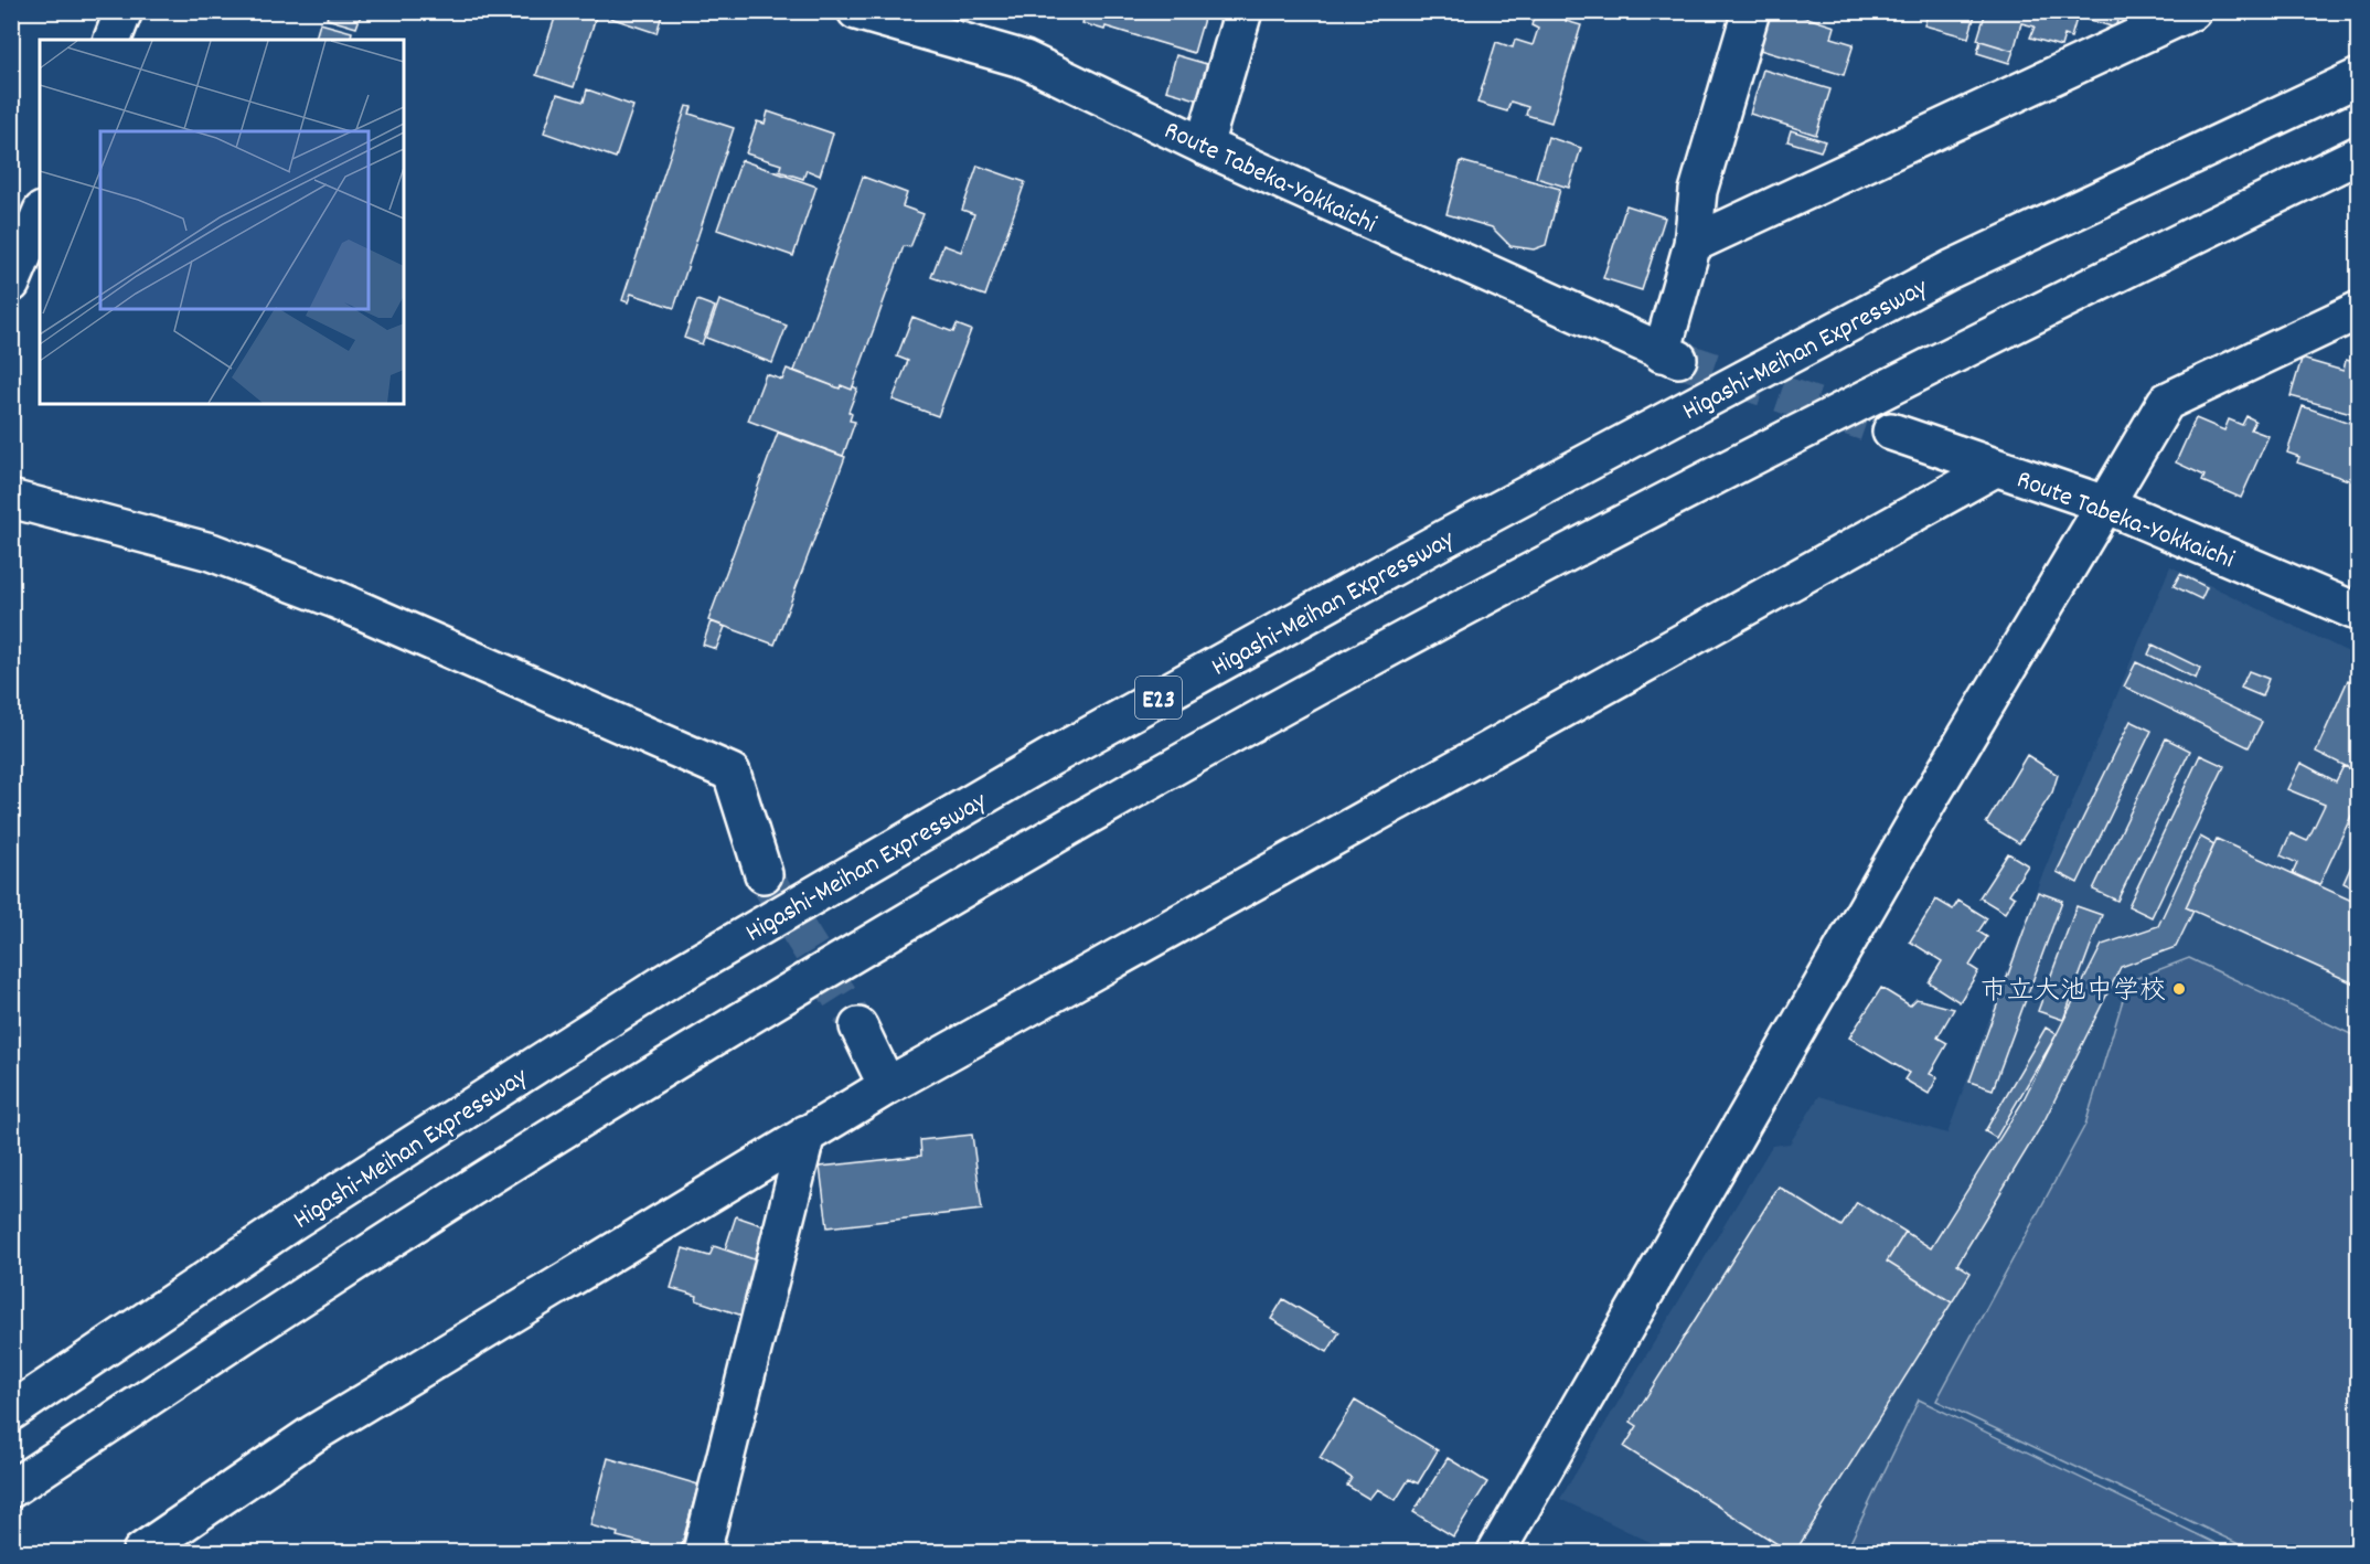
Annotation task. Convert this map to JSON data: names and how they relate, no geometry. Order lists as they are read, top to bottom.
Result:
{
  "streets": {
    "main road": ["Route Tabeka-Yokkaichi", "Higashi-Meihan Expressway", "E23"]
  },
  "places": ["市立大池中学校"]
}
